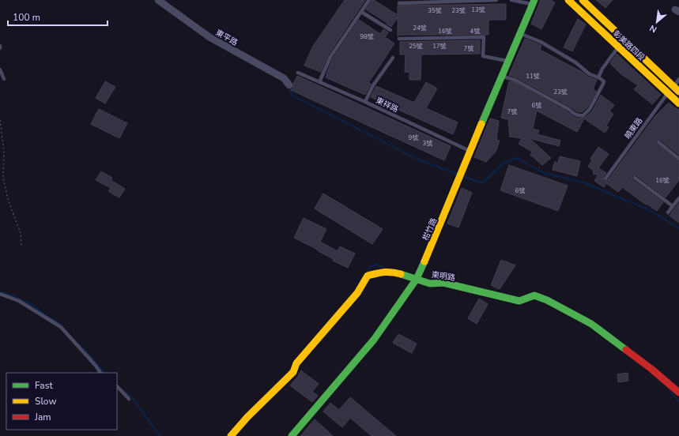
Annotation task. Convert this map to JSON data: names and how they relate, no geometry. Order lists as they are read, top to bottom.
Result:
{
  "streets": {
    "street": [
      "東平路",
      "彰美路四段",
      "柑竹路",
      "東明路"
    ],
    "lane": ["東祥路", "曉東路"]
  },
  "crossings": [
    ["彰美路四段", "曉東路"],
    ["東祥路", "柑竹路"],
    ["柑竹路", "東明路"]
  ],
  "house_numbers": [
    "13號",
    "35號",
    "23號",
    "24號",
    "16號",
    "4號",
    "98號",
    "25號",
    "17號",
    "7號",
    "11號",
    "23號",
    "6號",
    "7號",
    "9號",
    "3號",
    "16號",
    "6號"
  ],
  "legend": ["Fast", "Slow", "Jam"],
  "scale_bar": "100 m",
  "north": "bottom left"
}
